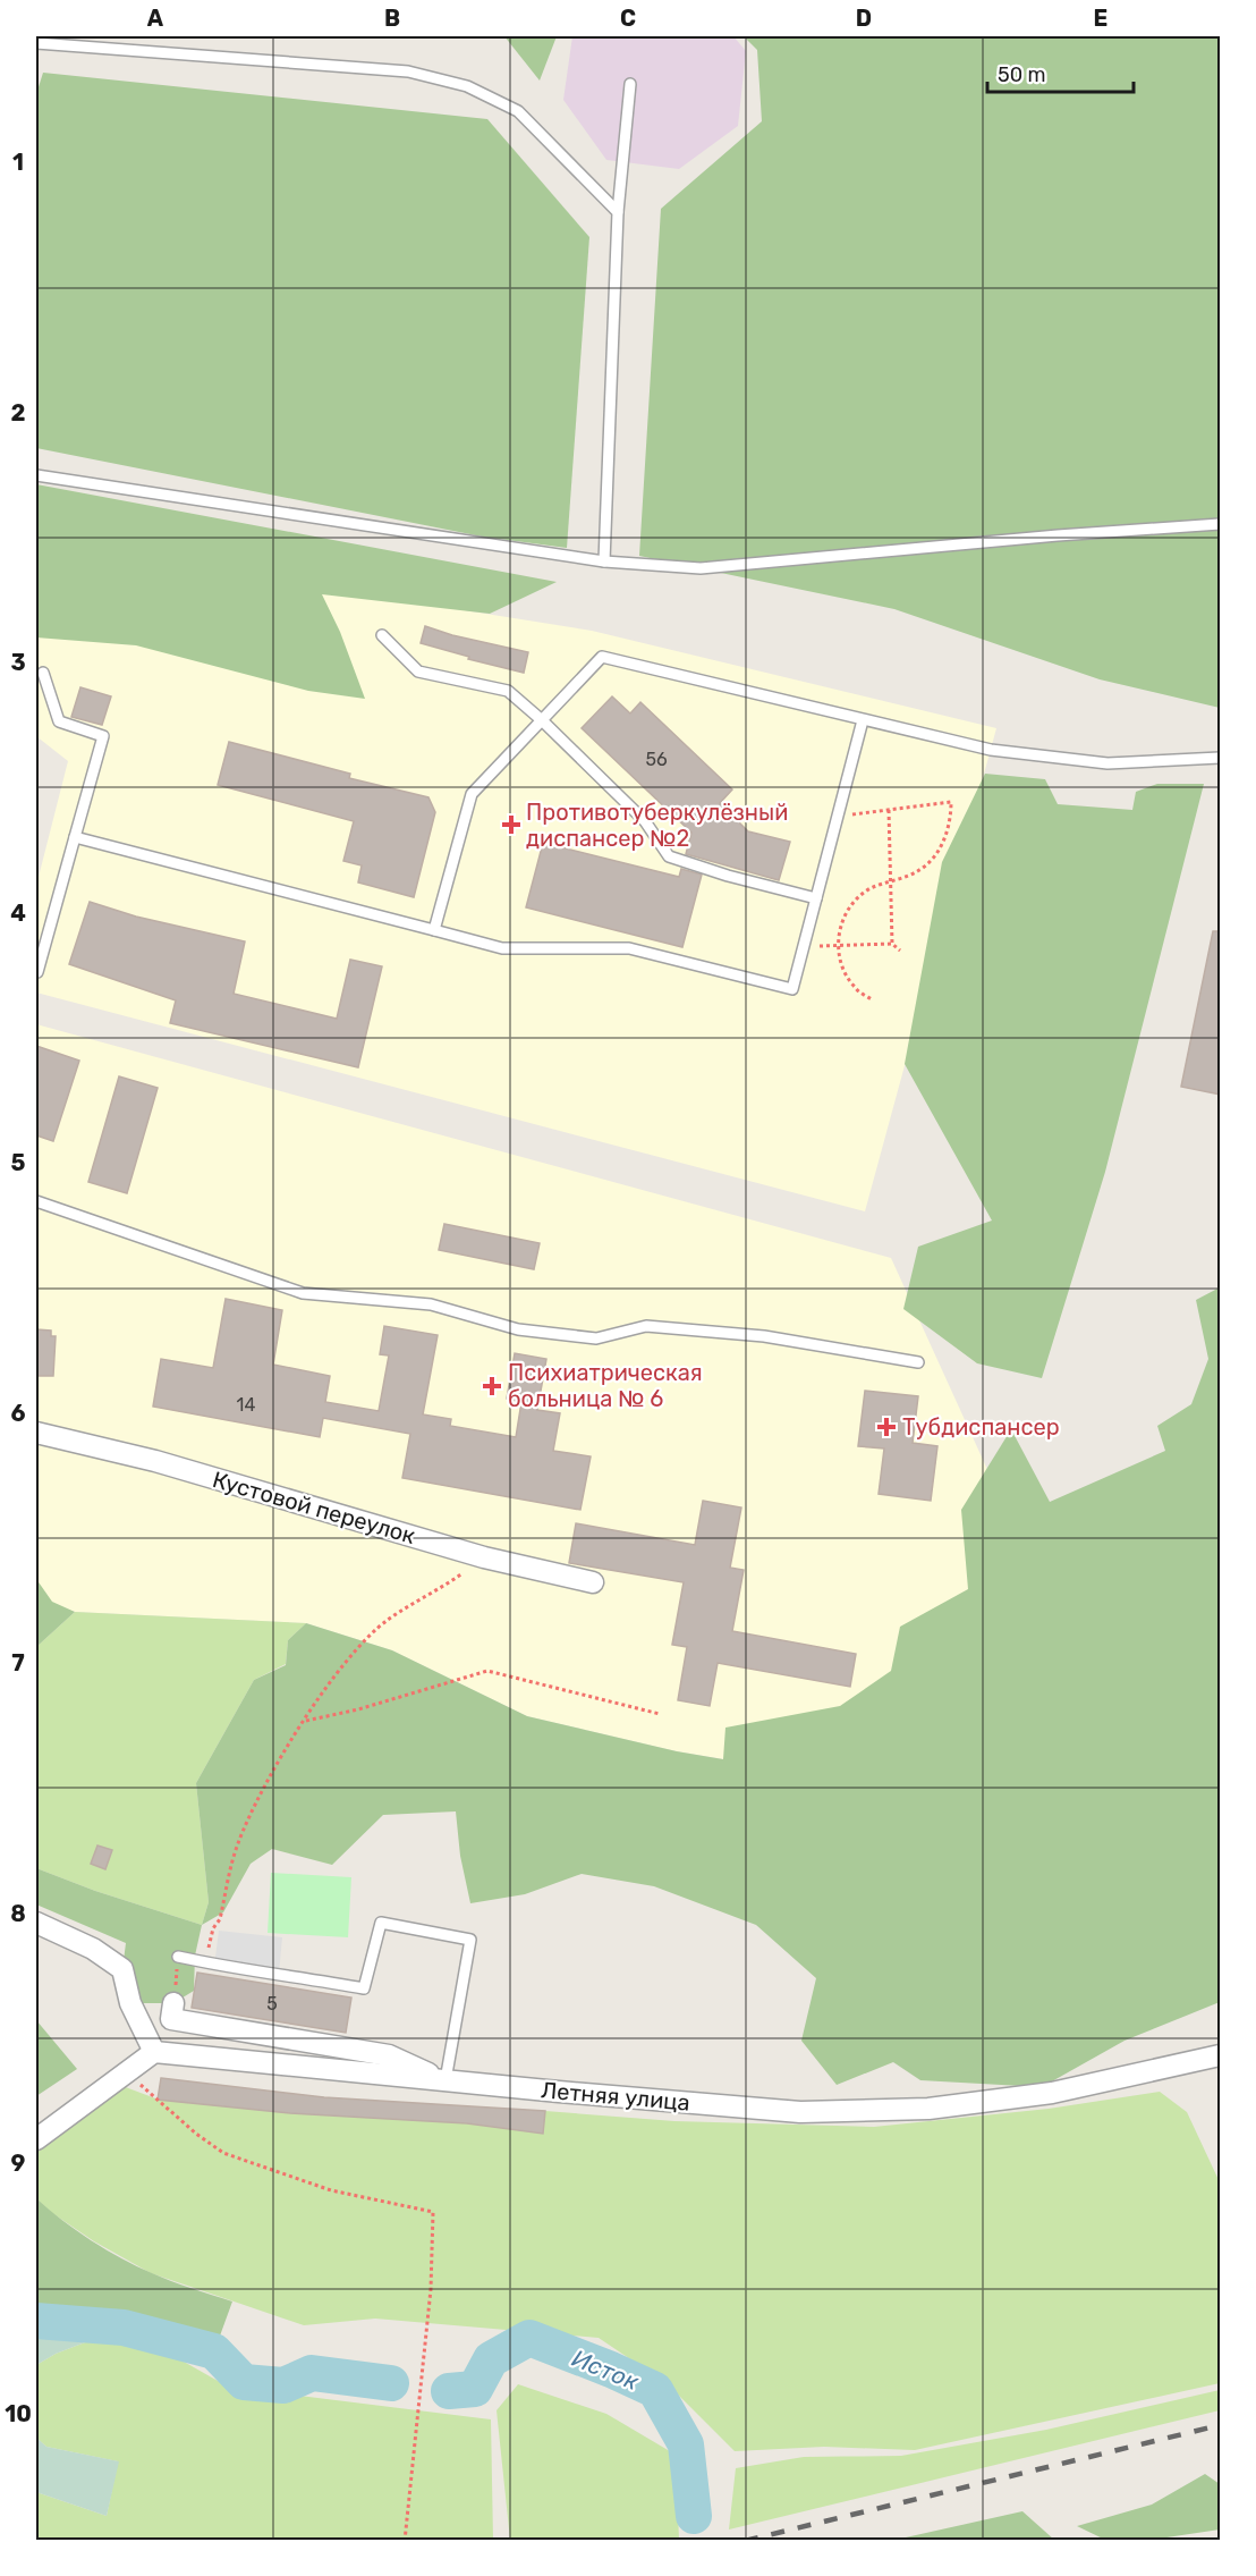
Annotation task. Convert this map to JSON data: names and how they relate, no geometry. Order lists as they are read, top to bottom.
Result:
{
  "streets": {
    "street": ["Кустовой переулок", "Летняя улица"]
  },
  "water": ["Исток"],
  "places": {
    "health": ["Противотуберкулёзный диспансер №2", "Психиатрическая больница № 6", "Тубдиспансер"]
  },
  "house_numbers": ["56", "14", "5"],
  "scale_bar": "50 m",
  "grid": {
    "columns": [
      "A",
      "B",
      "C",
      "D",
      "E"
    ],
    "rows": [
      "1",
      "2",
      "3",
      "4",
      "5",
      "6",
      "7",
      "8",
      "9",
      "10"
    ]
  }
}
